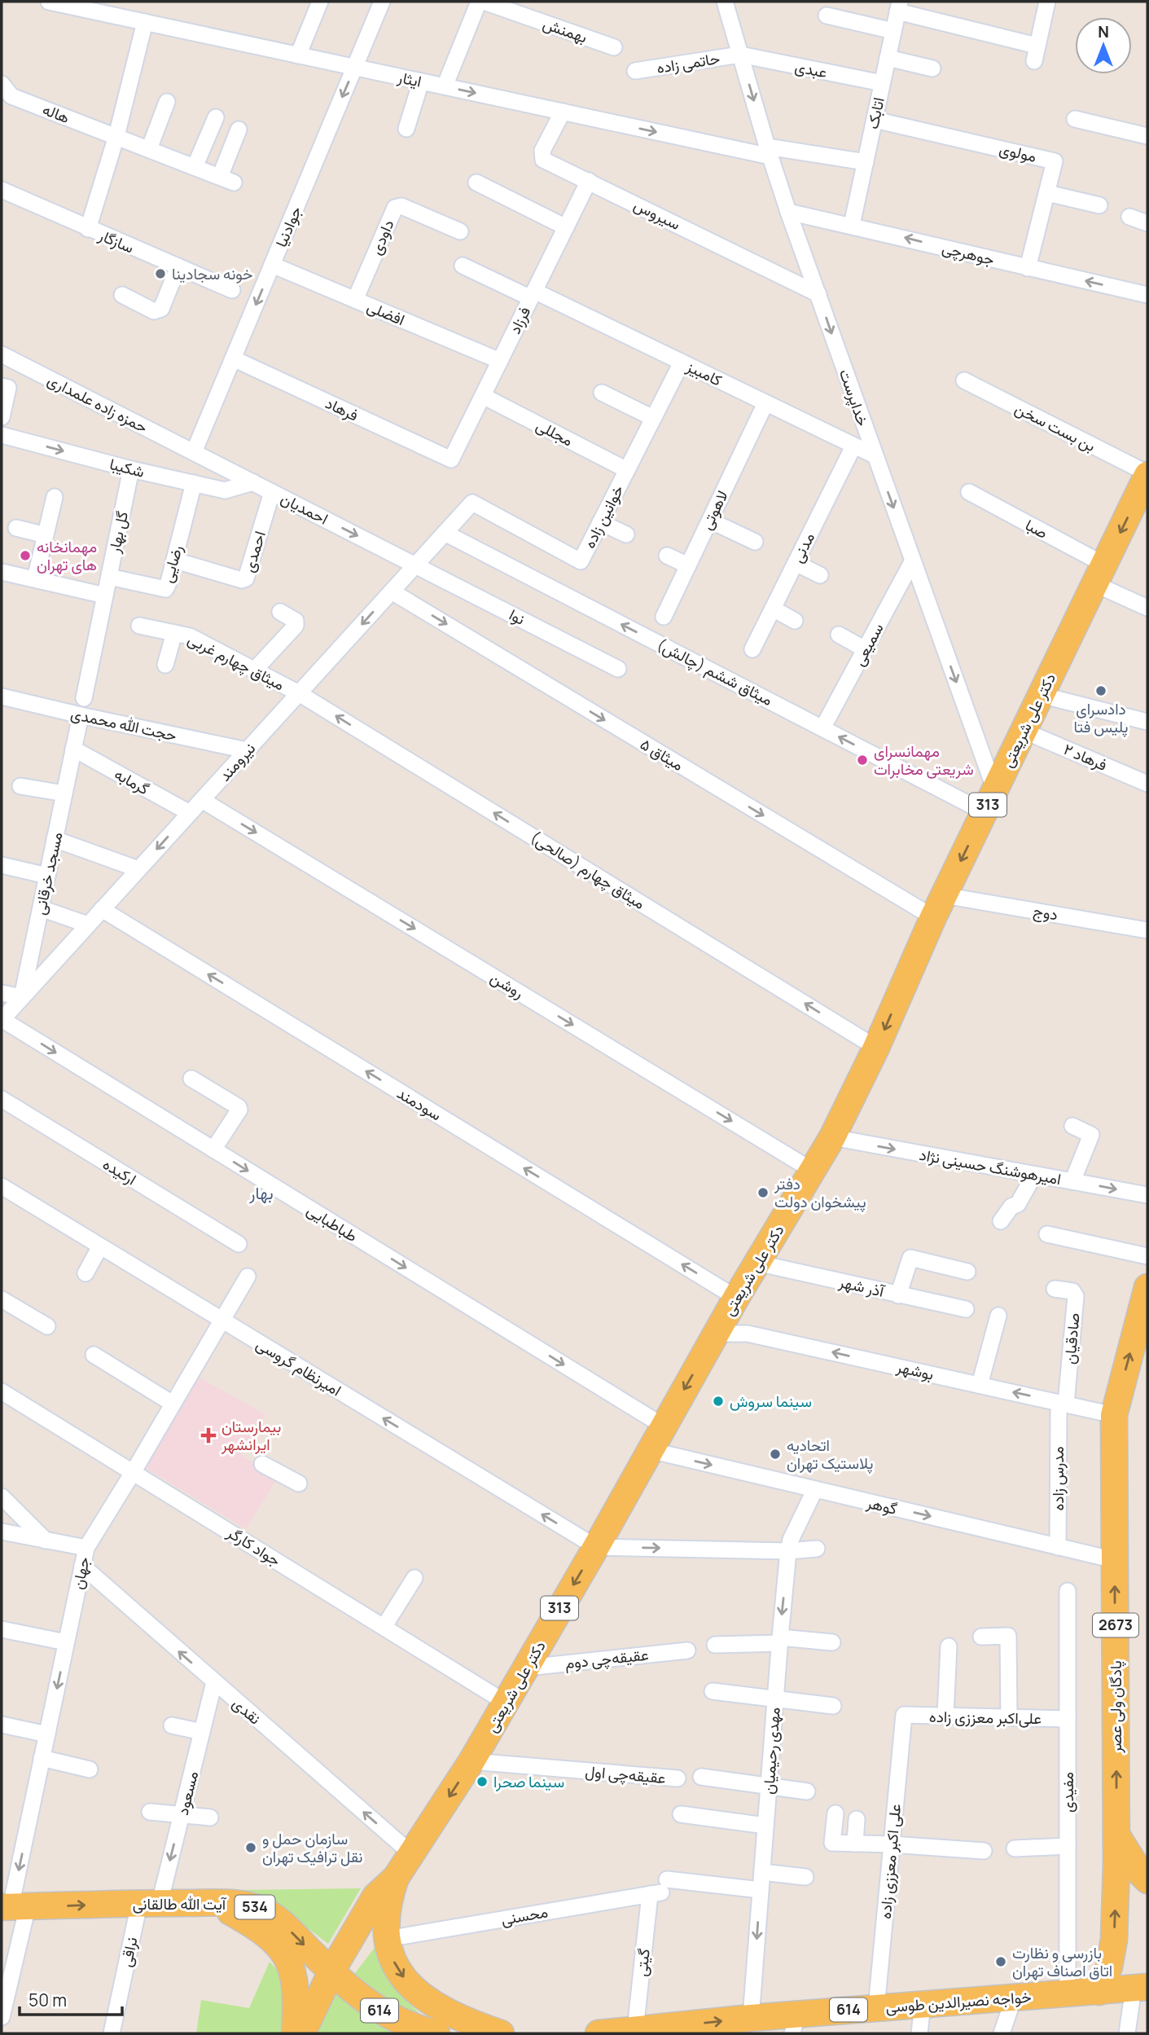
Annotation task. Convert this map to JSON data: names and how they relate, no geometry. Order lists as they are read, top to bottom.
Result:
{
  "streets": {
    "main road": [
      "دکتر علی شریعتی",
      "313",
      "2673",
      "پادگان ولی عصر",
      "آیت الله طالقانی",
      "534",
      "خواجه نصیرالدین طوسی",
      "614"
    ],
    "street": [
      "بهمنش",
      "حاتمی زاده",
      "عبدی",
      "ایثار",
      "هاله",
      "اتابک",
      "مولوی",
      "سیروس",
      "جوادنیا",
      "داودی",
      "سازگار",
      "جوهرچی",
      "افضلی",
      "فرزاد",
      "کامبیز",
      "خداپرست",
      "حمزه زاده علمداری",
      "فرهاد",
      "بن بست سخن",
      "مجللی",
      "شکیبا",
      "احمدیان",
      "لاهوتی",
      "خوانین زاده",
      "صبا",
      "گل بهار",
      "مدنی",
      "احمدی",
      "رضایی",
      "نوا",
      "سمیعی",
      "میثاق چهارم غربی",
      "میثاق ششم (چالش)",
      "حجت الله محمدی",
      "میثاق ۵",
      "فرهاد ۲",
      "نیرومند",
      "گرمابه",
      "میثاق چهارم (صالحی)",
      "مسجد خرقانی",
      "دوج",
      "روشن",
      "سودمند",
      "امیرهوشنگ حسینی نژاد",
      "ارکیده",
      "طباطبایی",
      "آذر شهر",
      "صادقیان",
      "امیرنظام گروسی",
      "بوشهر",
      "مدرس زاده",
      "گوهر",
      "جواد کارگر",
      "جهان",
      "عقیقه‌چی دوم",
      "نقدی",
      "علی‌اکبر معززی زاده",
      "مهدی رحیمیان",
      "عقیقه‌چی اول",
      "مفیدی",
      "مسعود",
      "علی اکبر معززی زاده",
      "محسنی",
      "نراقی",
      "گیتی"
    ]
  },
  "crossings": [
    ["حاتمی زاده", "عبدی"],
    ["حاتمی زاده", "خداپرست"],
    ["عبدی", "اتابک"],
    ["عبدی", "خداپرست"],
    ["ایثار", "اتابک"],
    ["ایثار", "سیروس"],
    ["ایثار", "جوادنیا"],
    ["ایثار", "خداپرست"],
    ["اتابک", "مولوی"],
    ["اتابک", "جوهرچی"],
    ["مولوی", "جوهرچی"],
    ["سیروس", "فرزاد"],
    ["سیروس", "خداپرست"],
    ["جوادنیا", "افضلی"],
    ["جوادنیا", "حمزه زاده علمداری"],
    ["جوادنیا", "فرهاد"],
    ["جوادنیا", "احمدیان"],
    ["داودی", "افضلی"],
    ["جوهرچی", "خداپرست"],
    ["افضلی", "فرزاد"],
    ["فرزاد", "کامبیز"],
    ["فرزاد", "فرهاد"],
    ["فرزاد", "مجللی"],
    ["کامبیز", "خداپرست"],
    ["کامبیز", "لاهوتی"],
    ["کامبیز", "خوانین زاده"],
    ["کامبیز", "مدنی"],
    ["خداپرست", "سمیعی"],
    ["خداپرست", "میثاق ششم (چالش)"],
    ["خداپرست", "دکتر علی شریعتی"],
    ["حمزه زاده علمداری", "احمدیان"],
    ["بن بست سخن", "دکتر علی شریعتی"],
    ["مجللی", "خوانین زاده"],
    ["شکیبا", "احمدیان"],
    ["شکیبا", "گل بهار"],
    ["شکیبا", "رضایی"],
    ["احمدیان", "احمدی"],
    ["احمدیان", "نوا"],
    ["احمدیان", "نیرومند"],
    ["خوانین زاده", "نیرومند"],
    ["صبا", "دکتر علی شریعتی"],
    ["گل بهار", "رضایی"],
    ["نوا", "نیرومند"],
    ["سمیعی", "میثاق ششم (چالش)"],
    ["میثاق چهارم غربی", "نیرومند"],
    ["میثاق چهارم غربی", "میثاق چهارم (صالحی)"],
    ["میثاق ششم (چالش)", "دکتر علی شریعتی"],
    ["میثاق ششم (چالش)", "نیرومند"],
    ["دکتر علی شریعتی", "میثاق ۵"],
    ["دکتر علی شریعتی", "فرهاد ۲"],
    ["دکتر علی شریعتی", "میثاق چهارم (صالحی)"],
    ["دکتر علی شریعتی", "دوج"],
    ["دکتر علی شریعتی", "روشن"],
    ["دکتر علی شریعتی", "سودمند"],
    ["دکتر علی شریعتی", "امیرهوشنگ حسینی نژاد"],
    ["دکتر علی شریعتی", "طباطبایی"],
    ["دکتر علی شریعتی", "آذر شهر"],
    ["دکتر علی شریعتی", "امیرنظام گروسی"],
    ["دکتر علی شریعتی", "بوشهر"],
    ["دکتر علی شریعتی", "گوهر"],
    ["دکتر علی شریعتی", "جواد کارگر"],
    ["دکتر علی شریعتی", "عقیقه‌چی دوم"],
    ["دکتر علی شریعتی", "نقدی"],
    ["دکتر علی شریعتی", "عقیقه‌چی اول"],
    ["دکتر علی شریعتی", "آیت الله طالقانی"],
    ["دکتر علی شریعتی", "614"],
    ["حجت الله محمدی", "نیرومند"],
    ["حجت الله محمدی", "مسجد خرقانی"],
    ["میثاق ۵", "نیرومند"],
    ["میثاق ۵", "دوج"],
    ["نیرومند", "گرمابه"],
    ["نیرومند", "میثاق چهارم (صالحی)"],
    ["نیرومند", "مسجد خرقانی"],
    ["نیرومند", "روشن"],
    ["نیرومند", "سودمند"],
    ["نیرومند", "طباطبایی"],
    ["گرمابه", "مسجد خرقانی"],
    ["صادقیان", "بوشهر"],
    ["صادقیان", "مدرس زاده"],
    ["امیرنظام گروسی", "جهان"],
    ["بوشهر", "مدرس زاده"],
    ["بوشهر", "پادگان ولی عصر"],
    ["مدرس زاده", "گوهر"],
    ["گوهر", "پادگان ولی عصر"],
    ["گوهر", "مهدی رحیمیان"],
    ["جواد کارگر", "جهان"],
    ["جهان", "نقدی"],
    ["جهان", "آیت الله طالقانی"],
    ["پادگان ولی عصر", "خواجه نصیرالدین طوسی"],
    ["نقدی", "مسعود"],
    ["علی‌اکبر معززی زاده", "مفیدی"],
    ["علی‌اکبر معززی زاده", "علی اکبر معززی زاده"],
    ["مهدی رحیمیان", "محسنی"],
    ["مهدی رحیمیان", "خواجه نصیرالدین طوسی"],
    ["مفیدی", "خواجه نصیرالدین طوسی"],
    ["مسعود", "آیت الله طالقانی"],
    ["مسعود", "نراقی"],
    ["علی اکبر معززی زاده", "خواجه نصیرالدین طوسی"],
    ["آیت الله طالقانی", "نراقی"],
    ["آیت الله طالقانی", "614"],
    ["محسنی", "گیتی"],
    ["گیتی", "خواجه نصیرالدین طوسی"]
  ],
  "one_way": [
    "ایثار",
    "جوهرچی",
    "خداپرست",
    "احمدیان",
    "دکتر علی شریعتی",
    "میثاق ۵",
    "میثاق چهارم (صالحی)",
    "روشن",
    "سودمند",
    "امیرهوشنگ حسینی نژاد",
    "طباطبایی",
    "امیرنظام گروسی",
    "بوشهر",
    "پادگان ولی عصر",
    "نقدی",
    "مهدی رحیمیان",
    "مسعود",
    "آیت الله طالقانی"
  ],
  "districts": ["بهار"],
  "places": {
    "other": [
      "خونه سجادینا",
      "مهمانخانه های تهران",
      "دادسرای پلیس فتا",
      "مهمانسرای شریعتی مخابرات",
      "دفتر پیشخوان دولت",
      "سینما سروش",
      "اتحادیه پلاستیک تهران",
      "سینما صحرا",
      "سازمان حمل و نقل ترافیک تهران",
      "بازرسی و نظارت اتاق اصناف تهران"
    ],
    "health": ["بیمارستان ایرانشهر"]
  },
  "scale_bar": "50 m",
  "north": "top"
}
